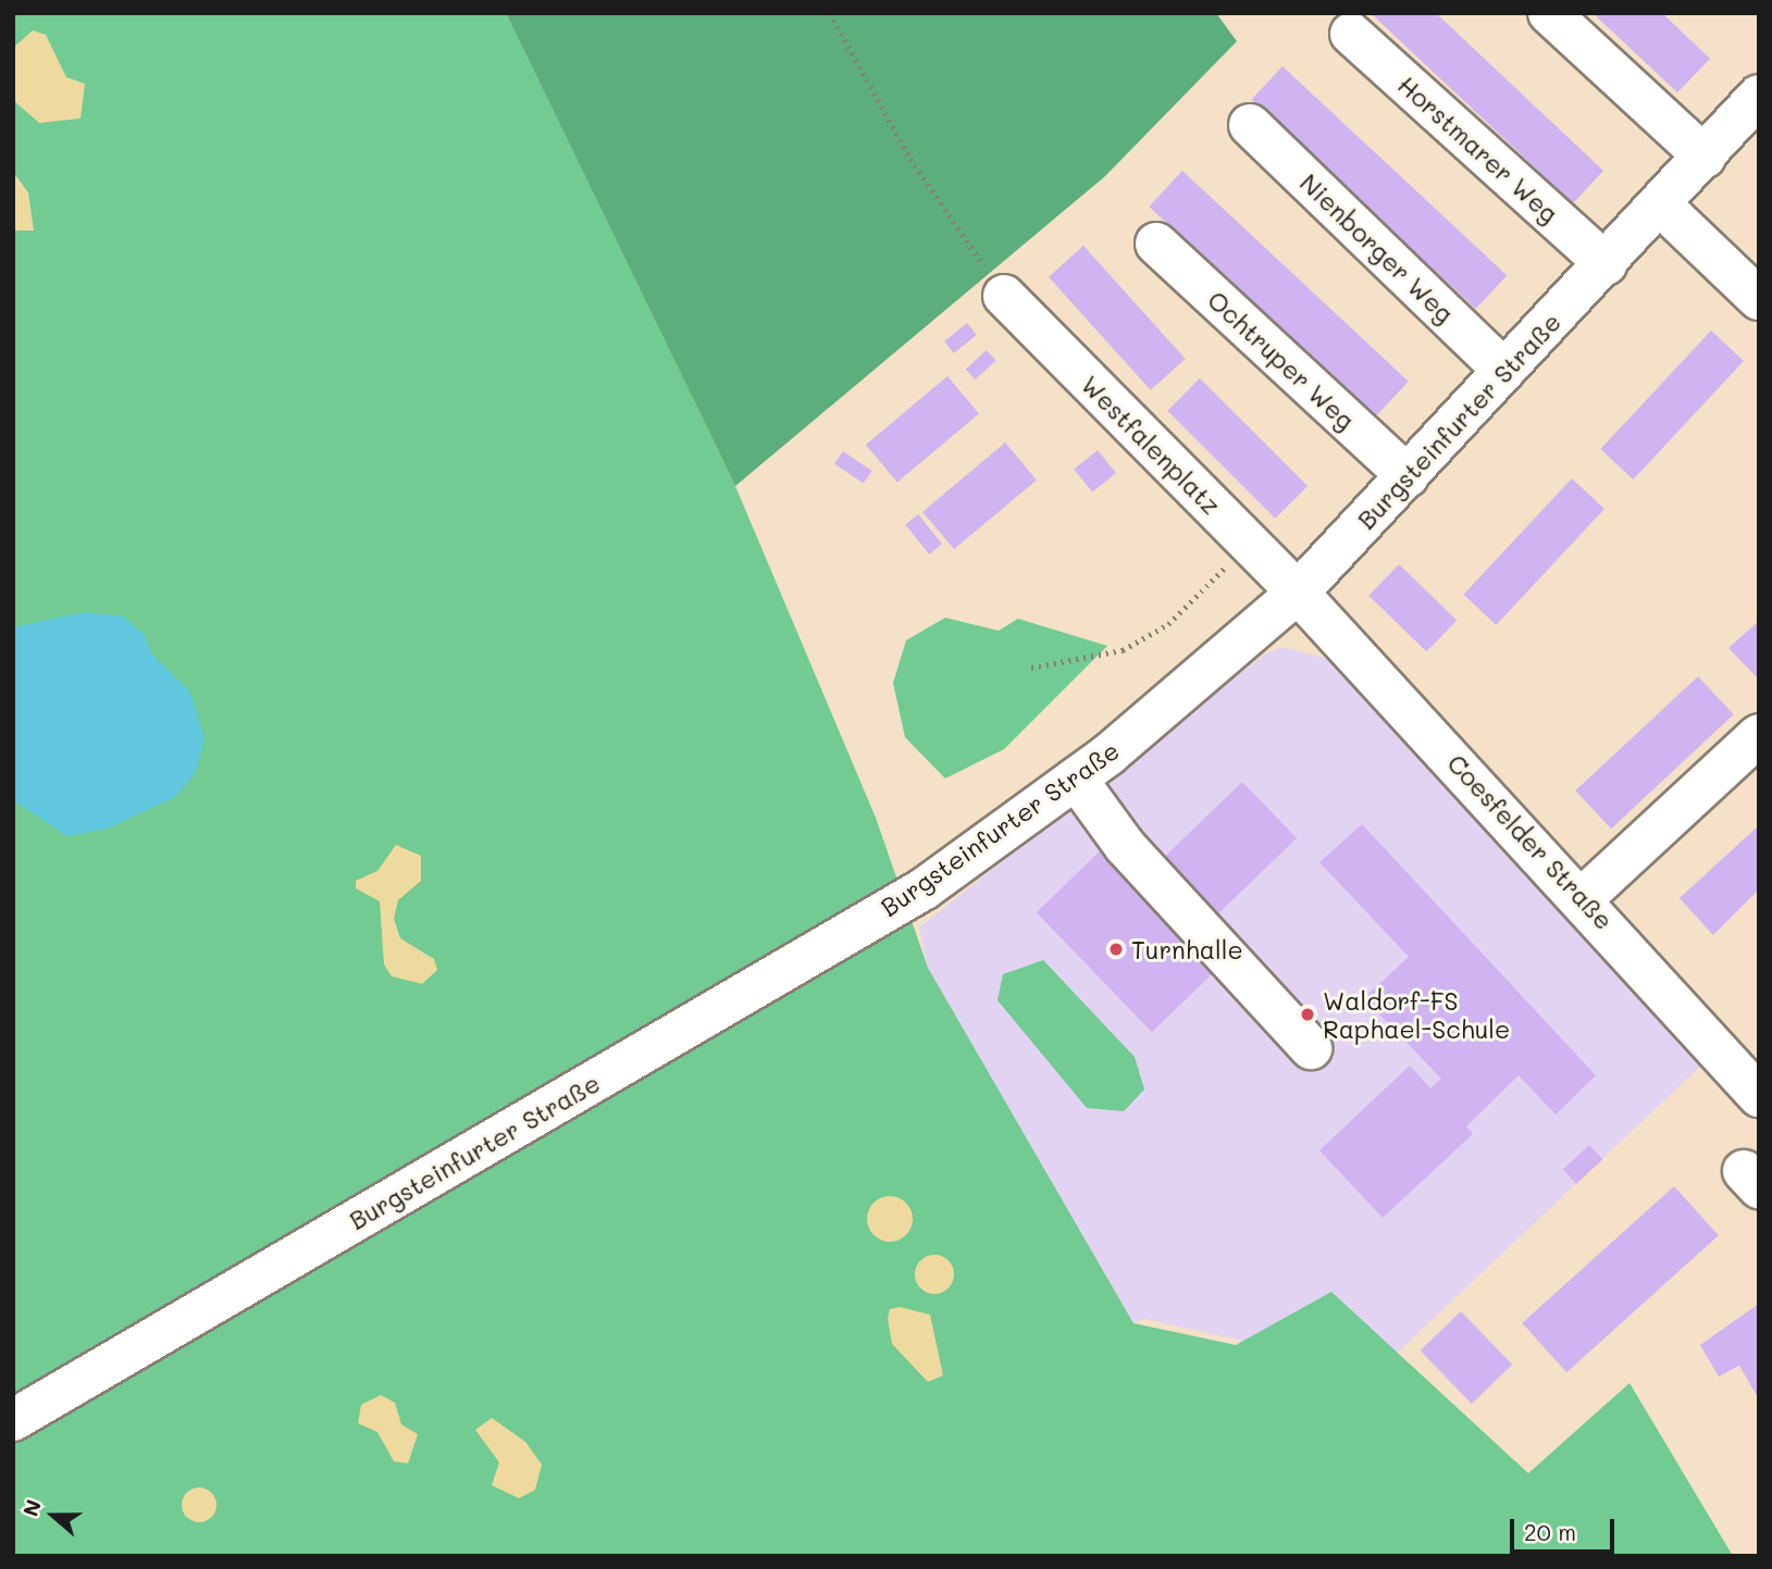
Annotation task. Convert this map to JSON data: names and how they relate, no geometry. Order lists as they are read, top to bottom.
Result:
{
  "streets": {
    "street": [
      "Horstmarer Weg",
      "Nienborger Weg",
      "Ochtruper Weg",
      "Burgsteinfurter Straße",
      "Westfalenplatz",
      "Coesfelder Straße"
    ]
  },
  "crossings": [
    ["Horstmarer Weg", "Burgsteinfurter Straße"],
    ["Nienborger Weg", "Burgsteinfurter Straße"],
    ["Ochtruper Weg", "Burgsteinfurter Straße"],
    ["Burgsteinfurter Straße", "Westfalenplatz"],
    ["Burgsteinfurter Straße", "Coesfelder Straße"],
    ["Westfalenplatz", "Coesfelder Straße"]
  ],
  "places": ["Turnhalle", "Waldorf-FS Raphael-Schule"],
  "scale_bar": "20 m",
  "north": "left"
}
